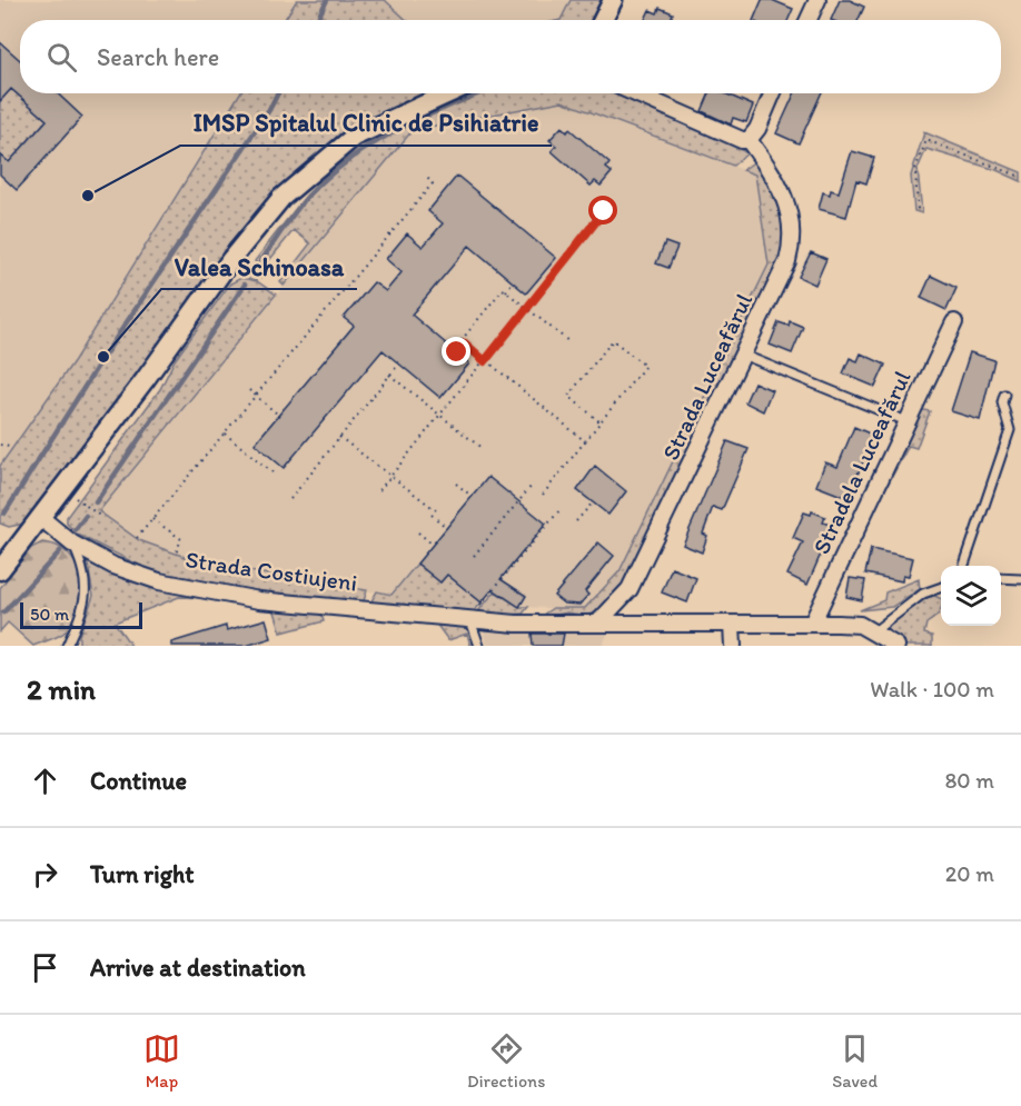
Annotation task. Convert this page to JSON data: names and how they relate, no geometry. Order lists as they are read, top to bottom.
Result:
{
  "streets": {
    "street": ["Strada Luceafărul", "Stradela Luceafărul", "Strada Costiujeni"]
  },
  "crossings": [
    ["Strada Luceafărul", "Strada Costiujeni"],
    ["Stradela Luceafărul", "Strada Costiujeni"]
  ],
  "places": ["IMSP Spitalul Clinic de Psihiatrie", "Valea Schinoasa"],
  "scale_bar": "50 m",
  "page": {
    "search": "Search here",
    "scale": "50 m",
    "heading": ["2 min", "Walk · 100 m"],
    "list": [
      ["Continue", "80 m"],
      ["Turn right", "20 m"],
      "Arrive at destination"
    ],
    "nav": ["Map", "Directions", "Saved"]
  }
}
